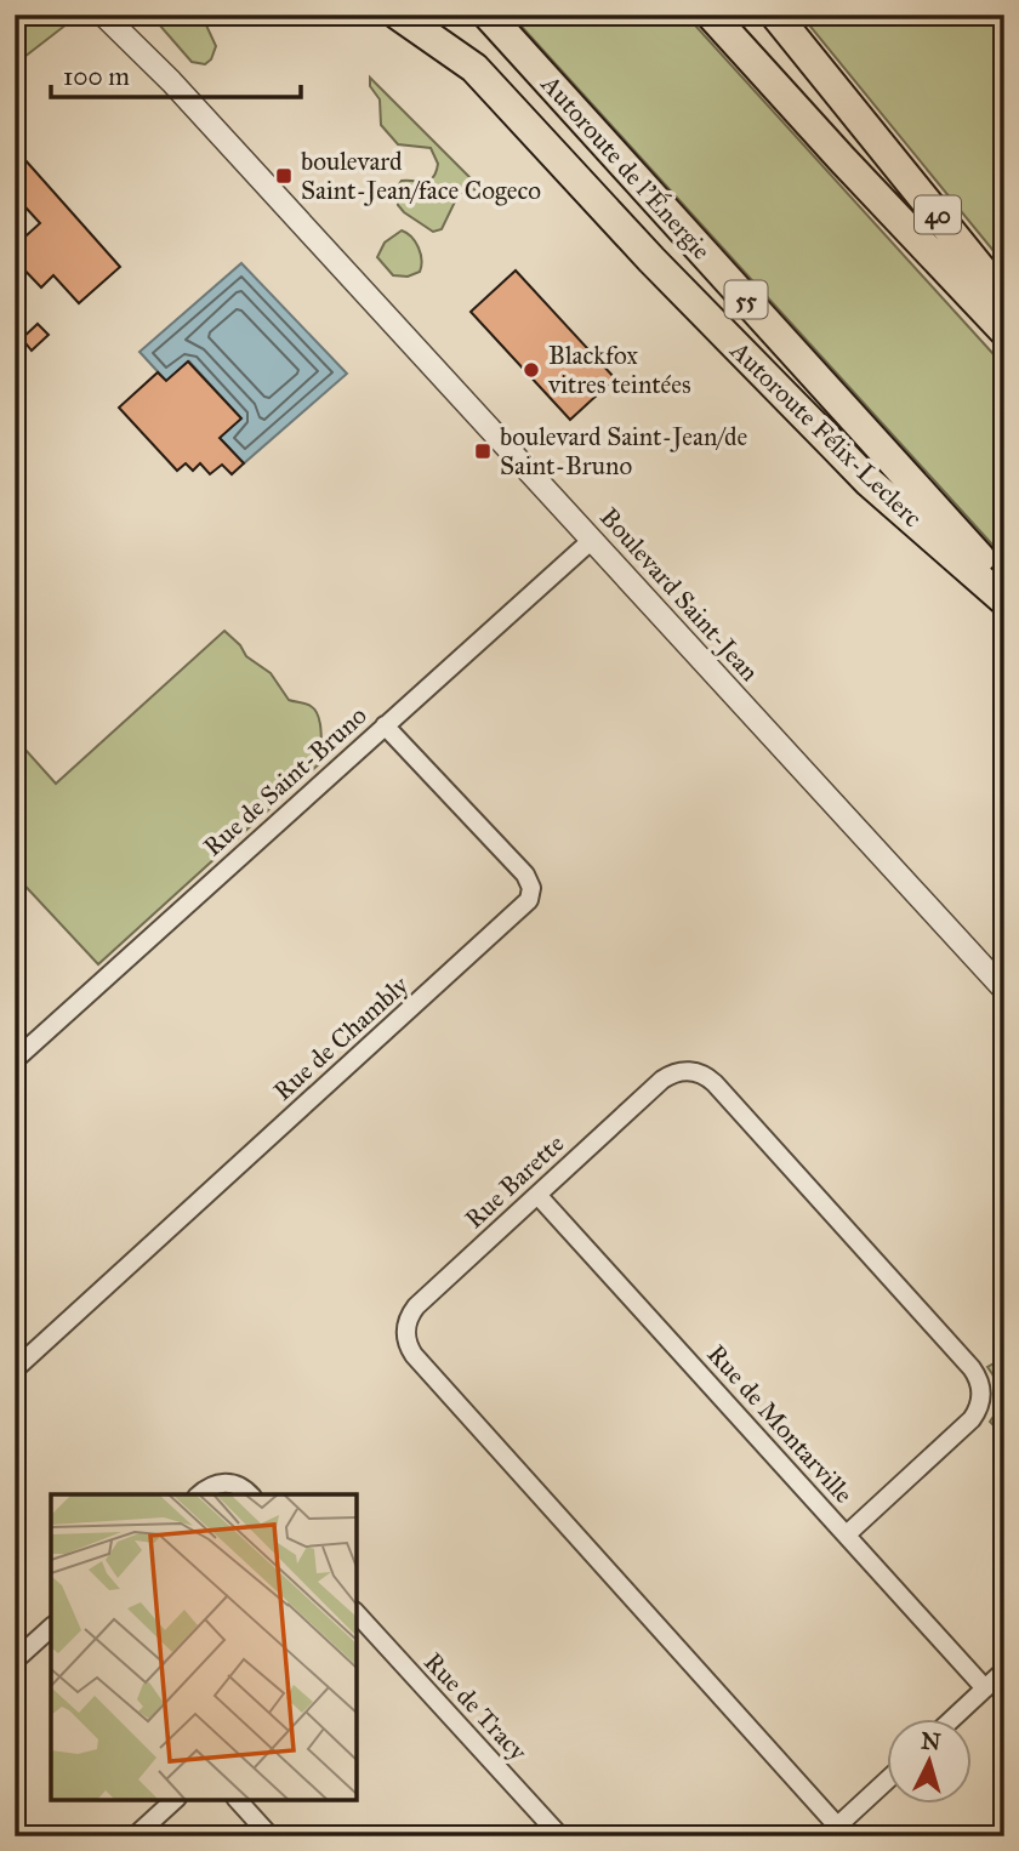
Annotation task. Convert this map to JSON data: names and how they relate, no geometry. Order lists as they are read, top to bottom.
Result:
{
  "streets": {
    "highway": [
      "Autoroute de l'Énergie",
      "40",
      "55",
      "Autoroute Félix-Leclerc"
    ],
    "street": [
      "Boulevard Saint-Jean",
      "Rue de Saint-Bruno",
      "Rue de Chambly",
      "Rue Barette",
      "Rue de Montarville",
      "Rue de Tracy"
    ]
  },
  "crossings": [
    ["Boulevard Saint-Jean", "Rue de Saint-Bruno"],
    ["Rue de Saint-Bruno", "Rue de Chambly"],
    ["Rue Barette", "Rue de Montarville"]
  ],
  "places": {
    "transit": ["boulevard Saint-Jean/face Cogeco", "boulevard Saint-Jean/de Saint-Bruno"],
    "other": ["Blackfox vitres teintées"]
  },
  "scale_bar": "100 m",
  "north": "top"
}
